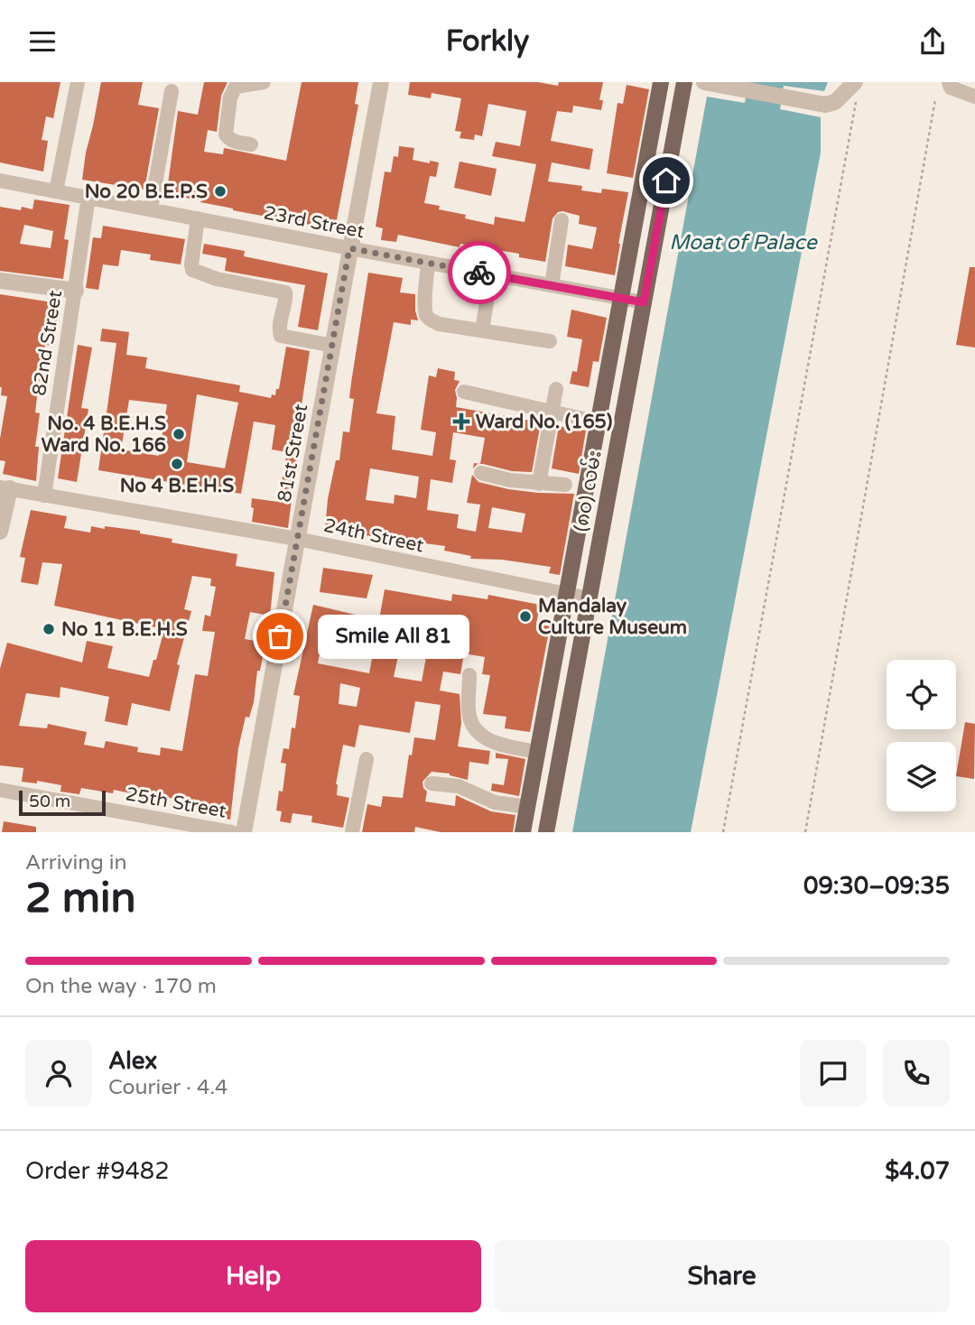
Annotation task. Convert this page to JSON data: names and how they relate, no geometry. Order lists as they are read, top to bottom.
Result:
{
  "streets": {
    "main road": ["(၈၀) လမ်း"],
    "street": [
      "23rd Street",
      "82nd Street",
      "81st Street",
      "24th Street",
      "25th Street"
    ]
  },
  "crossings": [
    ["23rd Street", "82nd Street"],
    ["23rd Street", "81st Street"],
    ["23rd Street", "(၈၀) လမ်း"],
    ["82nd Street", "24th Street"],
    ["81st Street", "24th Street"],
    ["(၈၀) လမ်း", "24th Street"]
  ],
  "water": ["Moat of Palace"],
  "places": {
    "other": [
      "No 20 B.E.P.S",
      "No. 4 B.E.H.S Ward No. 166",
      "No 4 B.E.H.S",
      "Mandalay Culture Museum",
      "No 11 B.E.H.S",
      "Smile All 81"
    ],
    "health": ["Ward No. (165)"]
  },
  "scale_bar": "50 m",
  "page": {
    "header": "Forkly",
    "bubble": "Smile All 81",
    "scale": "50 m",
    "heading": ["2 min", "Arriving in", "09:30–09:35"],
    "panel": [
      "Alex",
      "Courier · 4.4",
      "Order #9482",
      "$4.07"
    ],
    "bar": "On the way · 170 m",
    "buttons": ["Help", "Share"]
  }
}
